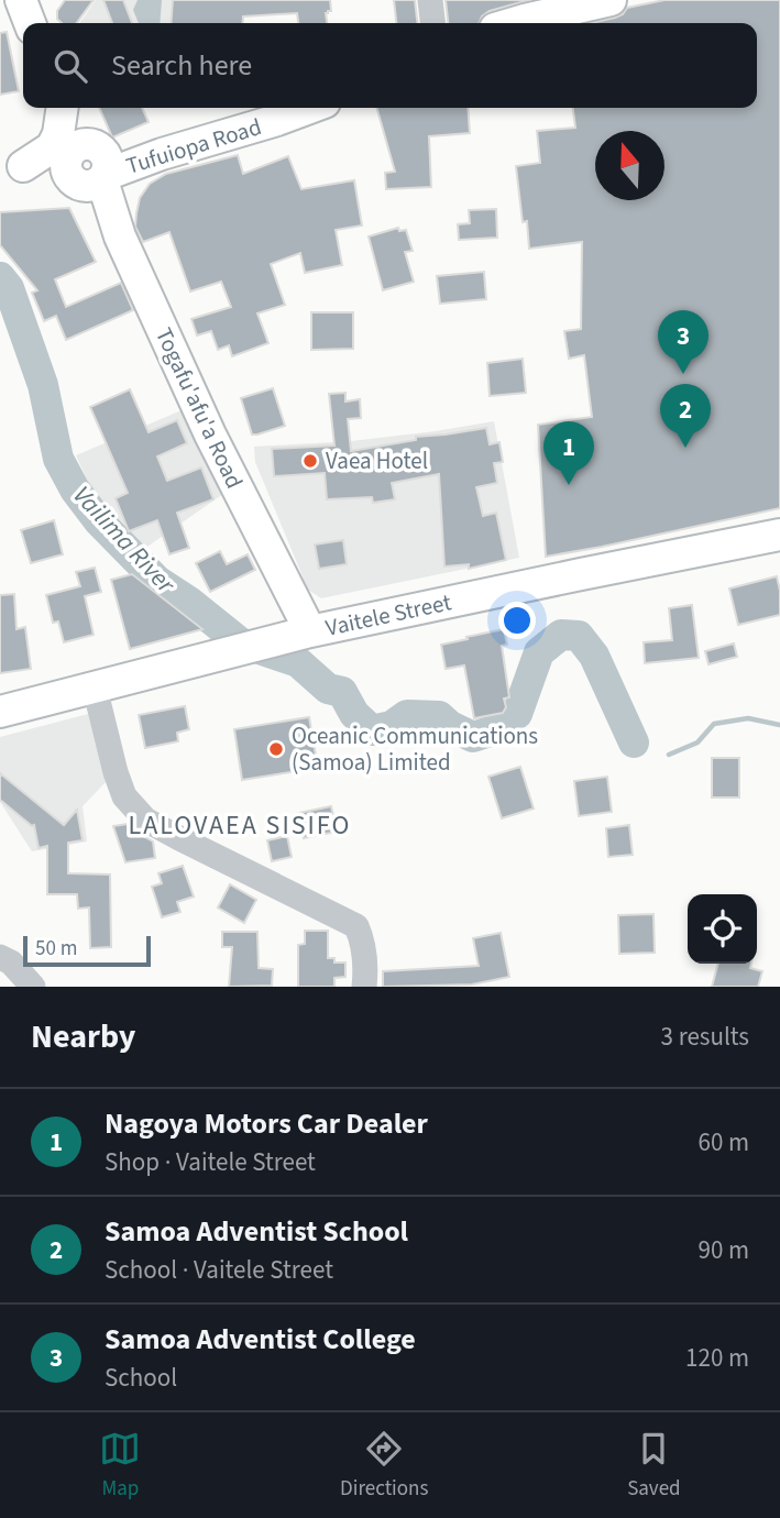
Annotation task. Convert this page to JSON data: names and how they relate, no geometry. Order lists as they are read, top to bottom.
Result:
{
  "streets": {
    "main road": ["Tufuiopa Road", "Togafu'afu'a Road", "Vaitele Street"]
  },
  "crossings": [
    ["Tufuiopa Road", "Togafu'afu'a Road"],
    ["Togafu'afu'a Road", "Vaitele Street"]
  ],
  "districts": ["LALOVAEA SISIFO"],
  "water": ["Vailima River"],
  "places": ["Vaea Hotel", "Oceanic Communications (Samoa) Limited"],
  "scale_bar": "50 m",
  "north": "top",
  "page": {
    "search": "Search here",
    "pins": ["3", "2", "1"],
    "scale": "50 m",
    "heading": ["Nearby", "3 results"],
    "list": [
      {
        "mark": "1",
        "name": "Nagoya Motors Car Dealer",
        "note": "Shop · Vaitele Street",
        "value": "60 m"
      },
      {
        "mark": "2",
        "name": "Samoa Adventist School",
        "note": "School · Vaitele Street",
        "value": "90 m"
      },
      {
        "mark": "3",
        "name": "Samoa Adventist College",
        "note": "School",
        "value": "120 m"
      }
    ],
    "nav": ["Map", "Directions", "Saved"]
  }
}
